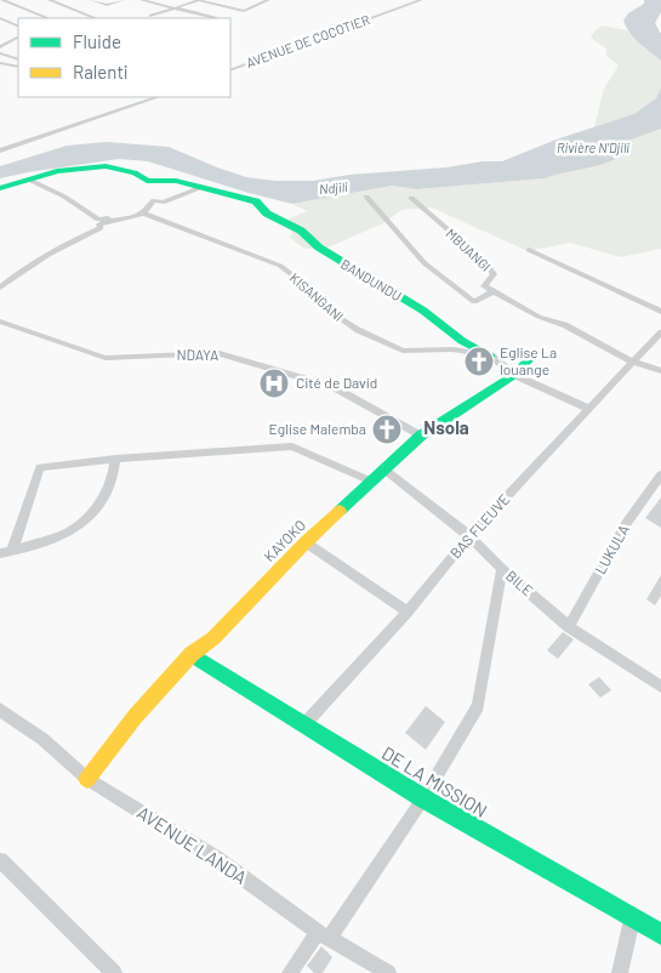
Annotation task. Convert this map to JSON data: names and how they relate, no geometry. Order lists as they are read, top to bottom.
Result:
{
  "streets": {
    "street": [
      "AVENUE DE COCOTIER",
      "MBUANGI",
      "BANDUNDU",
      "KISANGANI",
      "NDAYA",
      "BAS FLEUVE",
      "KAYOKO",
      "LUKULA",
      "BILE",
      "DE LA MISSION",
      "AVENUE LANDA"
    ]
  },
  "crossings": [
    ["MBUANGI", "BAS FLEUVE"],
    ["BANDUNDU", "KISANGANI"],
    ["KISANGANI", "BAS FLEUVE"],
    ["KISANGANI", "KAYOKO"],
    ["NDAYA", "KAYOKO"],
    ["BAS FLEUVE", "BILE"],
    ["BAS FLEUVE", "DE LA MISSION"],
    ["KAYOKO", "BILE"],
    ["KAYOKO", "DE LA MISSION"],
    ["KAYOKO", "AVENUE LANDA"],
    ["LUKULA", "BILE"]
  ],
  "districts": ["Nsola"],
  "water": ["Rivière N'Djili", "Ndjili"],
  "places": {
    "church": ["Eglise La louange", "Eglise Malemba"],
    "hospital": ["Cité de David"]
  },
  "legend": ["Fluide", "Ralenti"]
}
